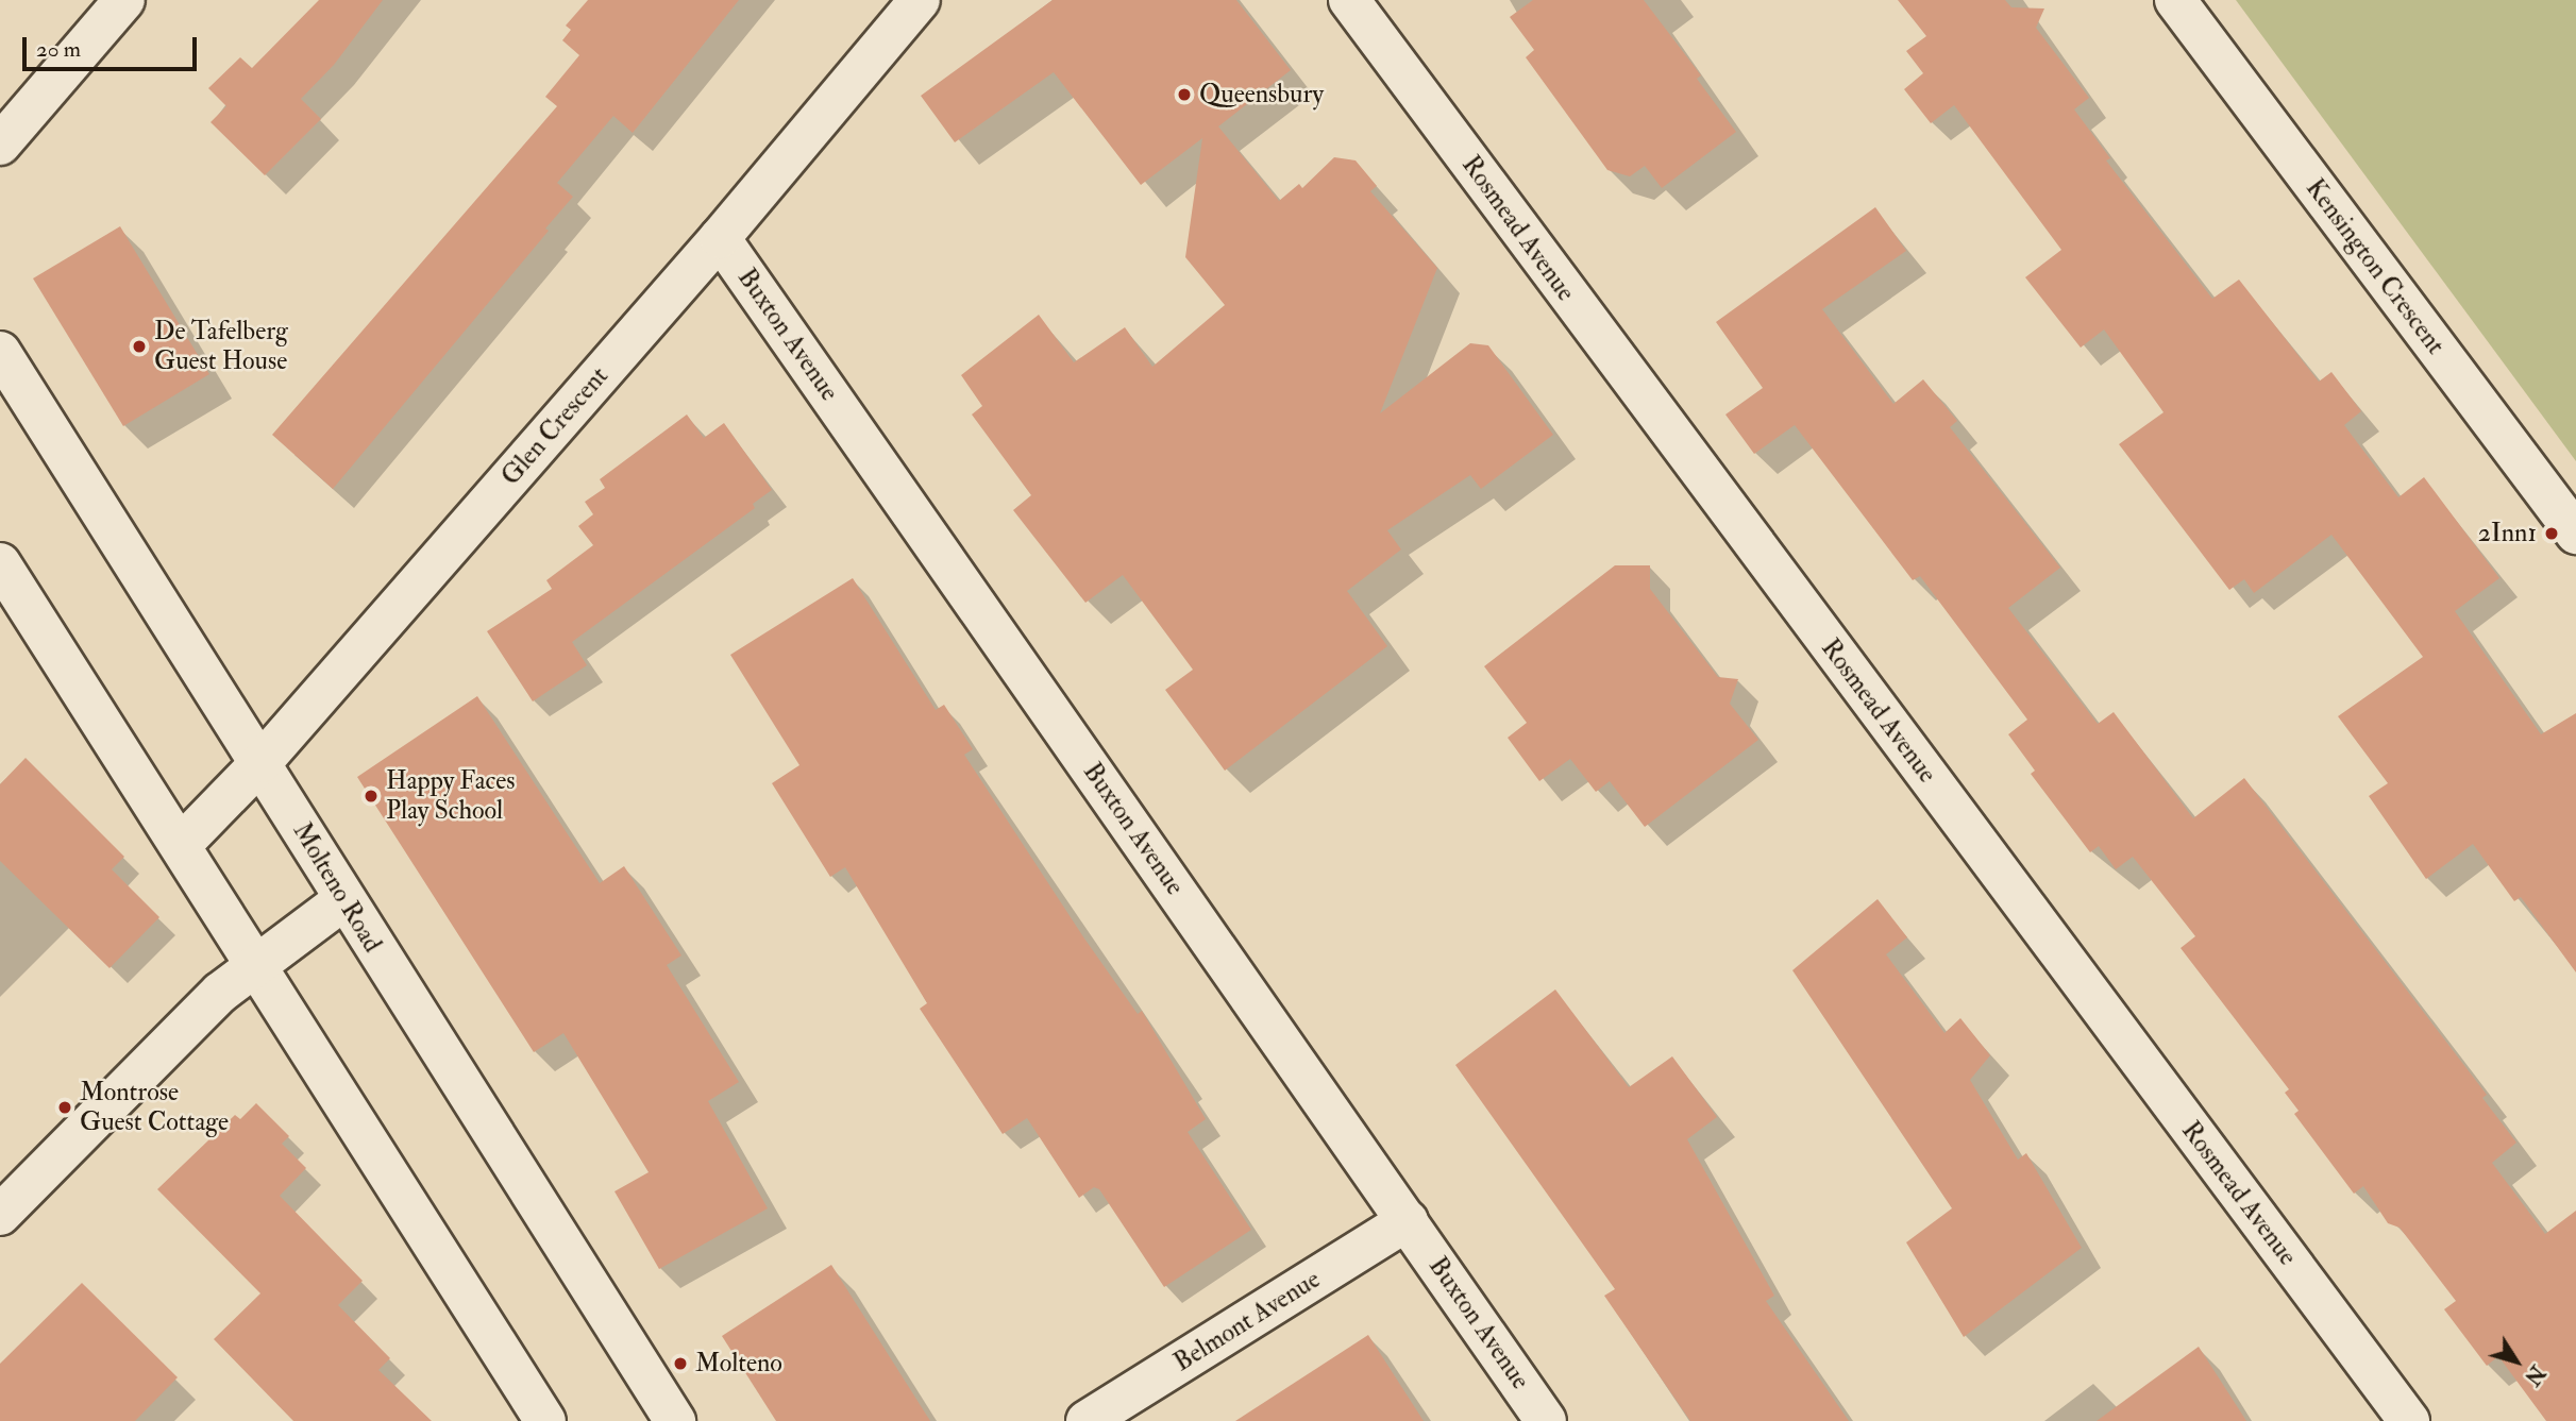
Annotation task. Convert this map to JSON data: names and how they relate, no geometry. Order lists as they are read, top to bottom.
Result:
{
  "streets": {
    "street": [
      "Rosmead Avenue",
      "Kensington Crescent",
      "Buxton Avenue",
      "Glen Crescent",
      "Molteno Road",
      "Belmont Avenue"
    ]
  },
  "crossings": [
    ["Buxton Avenue", "Glen Crescent"],
    ["Buxton Avenue", "Belmont Avenue"],
    ["Glen Crescent", "Molteno Road"]
  ],
  "places": [
    "Queensbury",
    "De Tafelberg Guest House",
    "2Inn1",
    "Happy Faces Play School",
    "Montrose Guest Cottage",
    "Molteno"
  ],
  "scale_bar": "20 m",
  "north": "bottom right"
}
